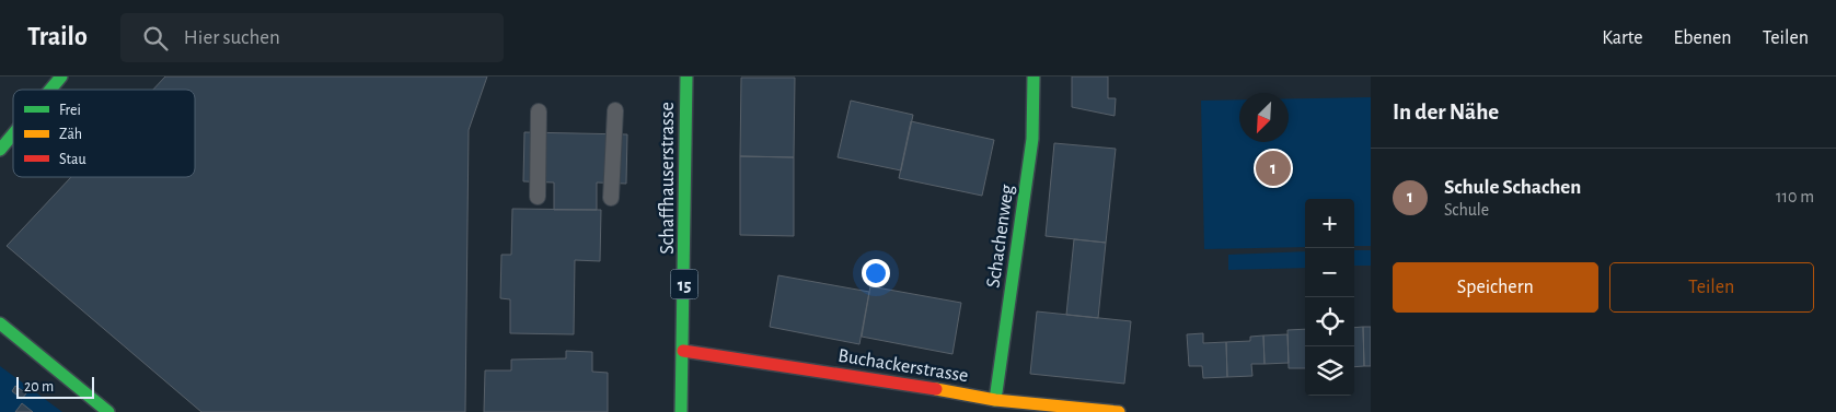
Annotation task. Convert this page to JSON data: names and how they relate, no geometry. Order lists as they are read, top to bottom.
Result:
{
  "streets": {
    "street": [
      "Schaffhauserstrasse",
      "Schachenweg",
      "15",
      "Buchackerstrasse"
    ]
  },
  "crossings": [
    ["Schaffhauserstrasse", "Buchackerstrasse"],
    ["Schachenweg", "Buchackerstrasse"]
  ],
  "legend": ["Frei", "Zäh", "Stau"],
  "scale_bar": "20 m",
  "north": "bottom left",
  "page": {
    "header": "Trailo",
    "search": "Hier suchen",
    "nav": ["Karte", "Ebenen", "Teilen"],
    "heading": "In der Nähe",
    "list": [
      {
        "mark": "1",
        "name": "Schule Schachen",
        "note": "Schule",
        "value": "110 m"
      }
    ],
    "pins": "1",
    "map_buttons": ["+", "−"],
    "buttons": ["Speichern", "Teilen"],
    "scale": "20 m"
  }
}
